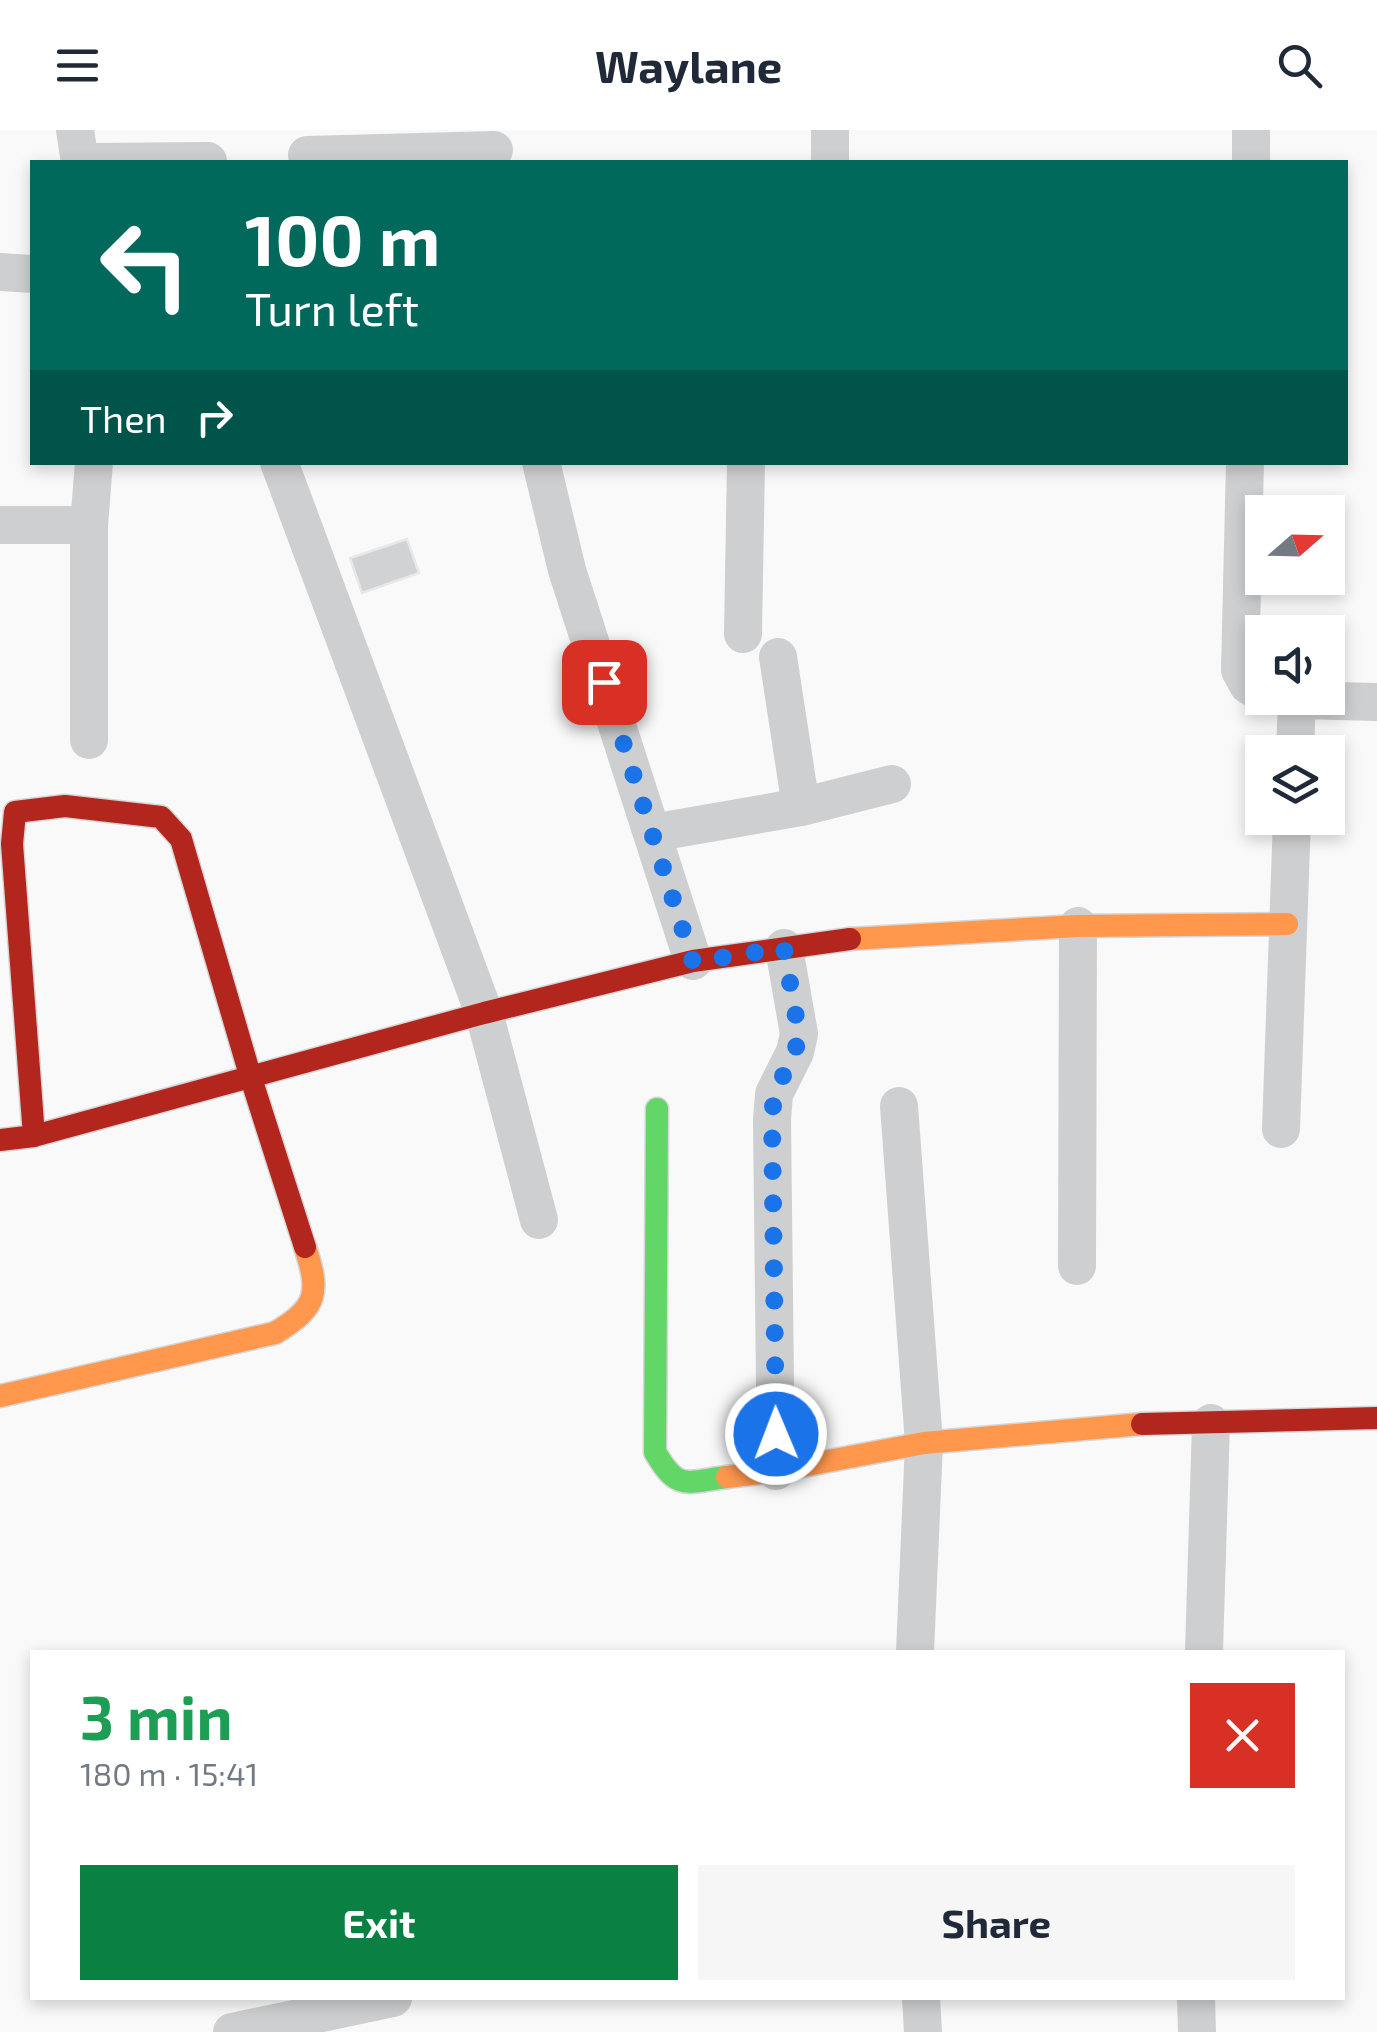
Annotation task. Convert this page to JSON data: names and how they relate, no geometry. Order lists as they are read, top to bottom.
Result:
{
  "north": "right",
  "page": {
    "header": "Waylane",
    "turn": ["100 m", "Turn left"],
    "then": "Then",
    "heading": ["3 min", "180 m · 15:41"],
    "buttons": ["Exit", "Share"]
  }
}
